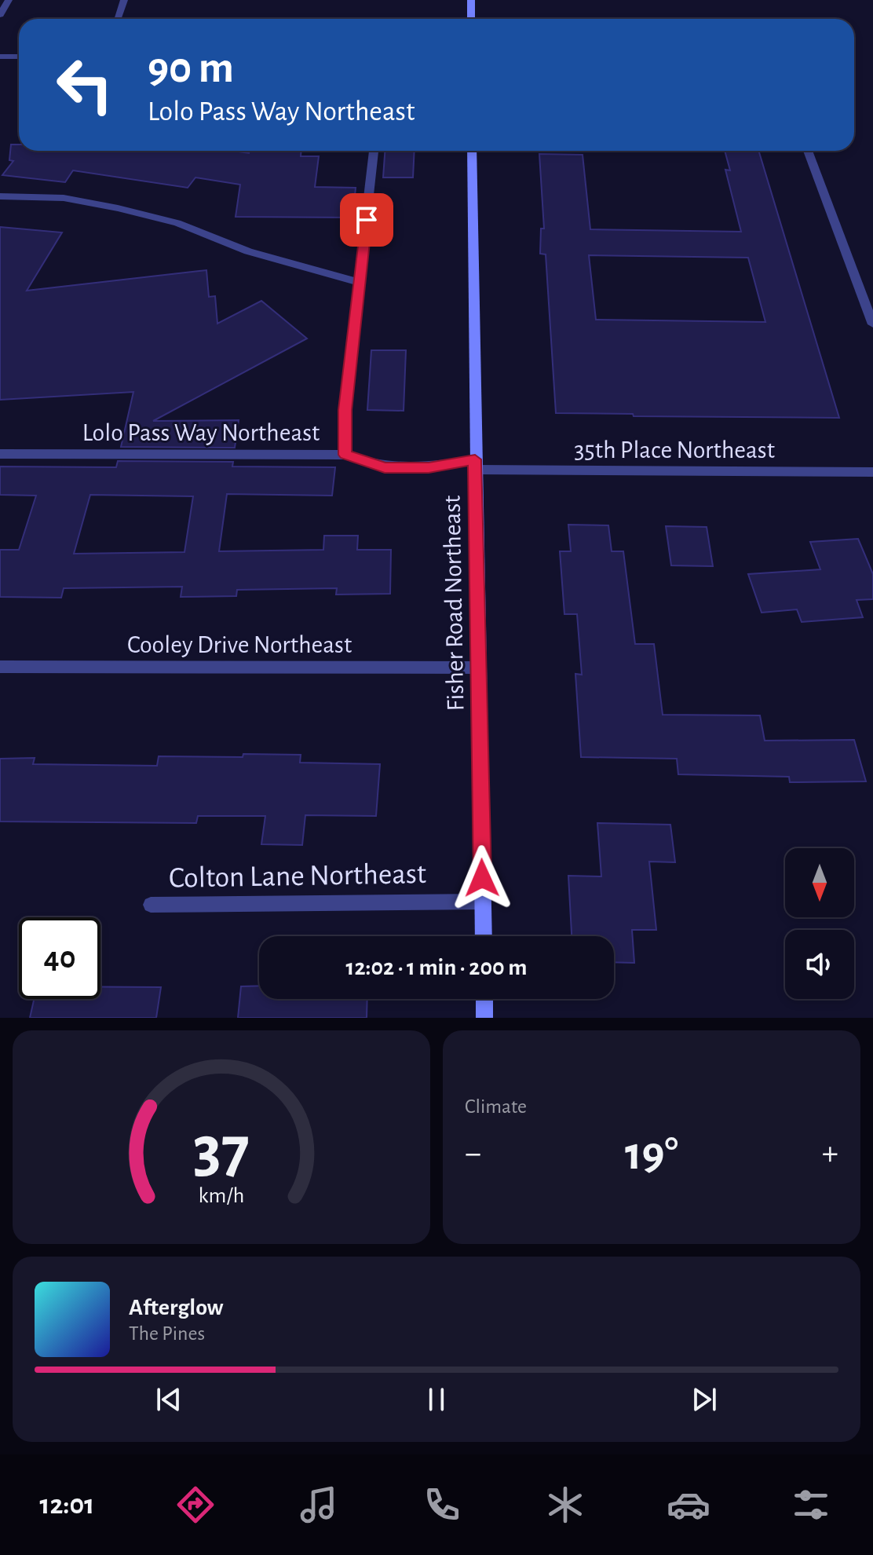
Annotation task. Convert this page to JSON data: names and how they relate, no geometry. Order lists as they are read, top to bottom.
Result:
{
  "streets": {
    "street": [
      "Lolo Pass Way Northeast",
      "35th Place Northeast",
      "Fisher Road Northeast",
      "Cooley Drive Northeast",
      "Colton Lane Northeast"
    ]
  },
  "crossings": [
    ["Lolo Pass Way Northeast", "35th Place Northeast"],
    ["Lolo Pass Way Northeast", "Fisher Road Northeast"],
    ["35th Place Northeast", "Fisher Road Northeast"],
    ["Fisher Road Northeast", "Cooley Drive Northeast"],
    ["Fisher Road Northeast", "Colton Lane Northeast"]
  ],
  "north": "bottom",
  "page": {
    "turn": ["90 m", "Lolo Pass Way Northeast"],
    "limit": "40",
    "trip": "12:02 · 1 min · 200 m",
    "tile": "Climate",
    "heat": ["−", "19°", "+"],
    "song": ["Afterglow", "The Pines"],
    "tabs": "12:01",
    "gauge": ["37", "km/h"]
  }
}
